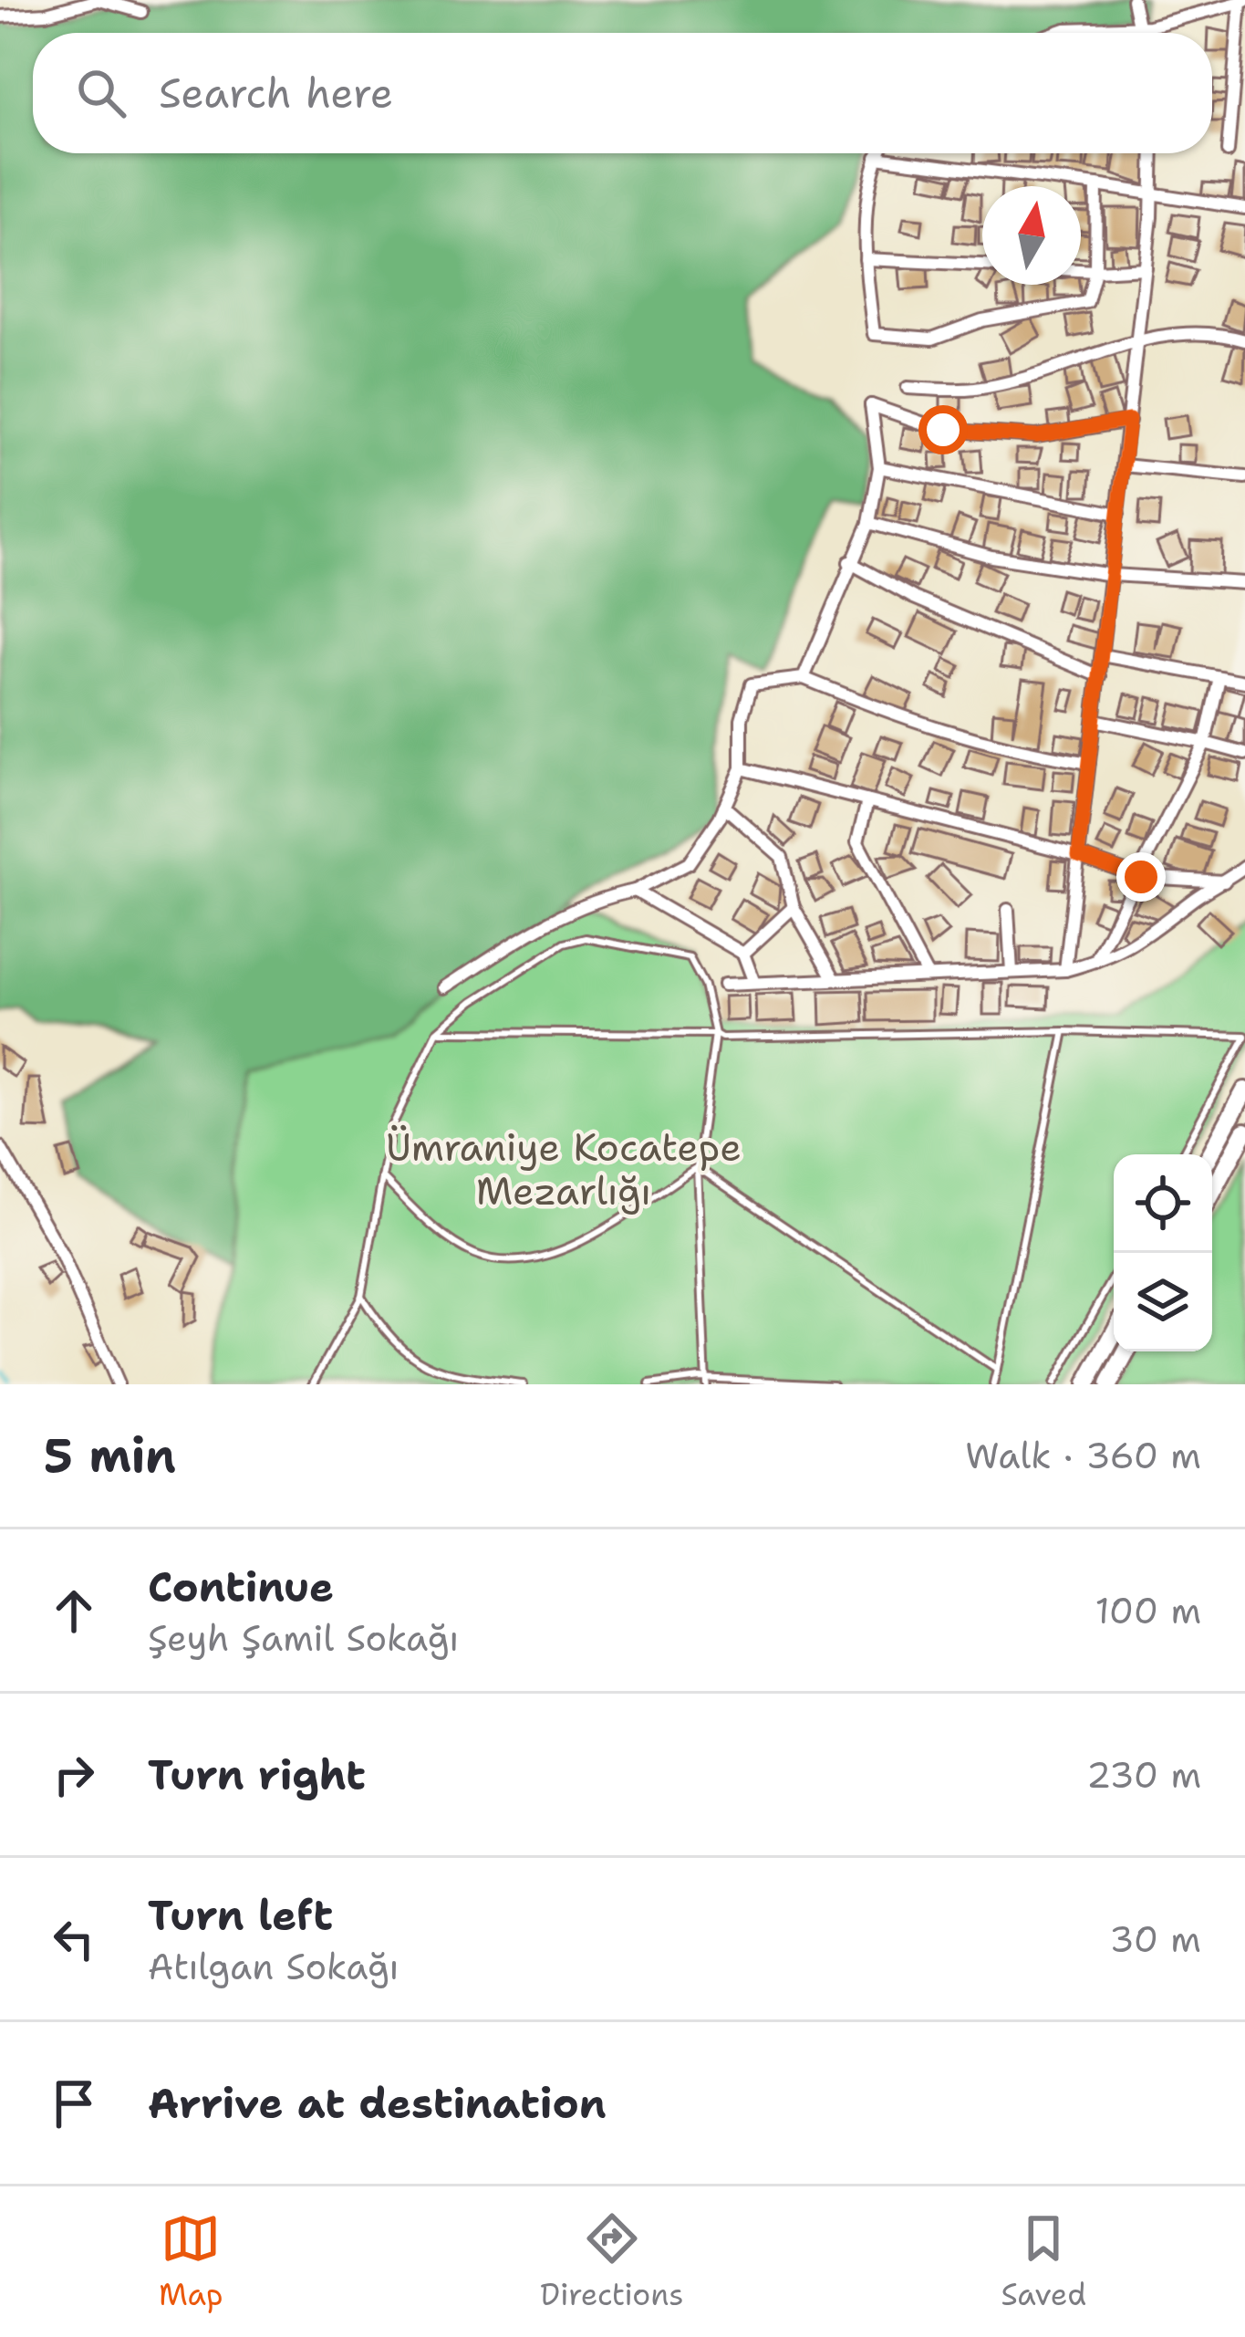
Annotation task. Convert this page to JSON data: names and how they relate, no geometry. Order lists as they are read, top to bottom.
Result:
{
  "parks": ["Ümraniye Kocatepe Mezarlığı"],
  "north": "top",
  "page": {
    "search": "Search here",
    "heading": ["5 min", "Walk · 360 m"],
    "list": [
      ["Continue", "Şeyh Şamil Sokağı", "100 m"],
      ["Turn right", "230 m"],
      ["Turn left", "Atılgan Sokağı", "30 m"],
      "Arrive at destination"
    ],
    "nav": ["Map", "Directions", "Saved"]
  }
}
